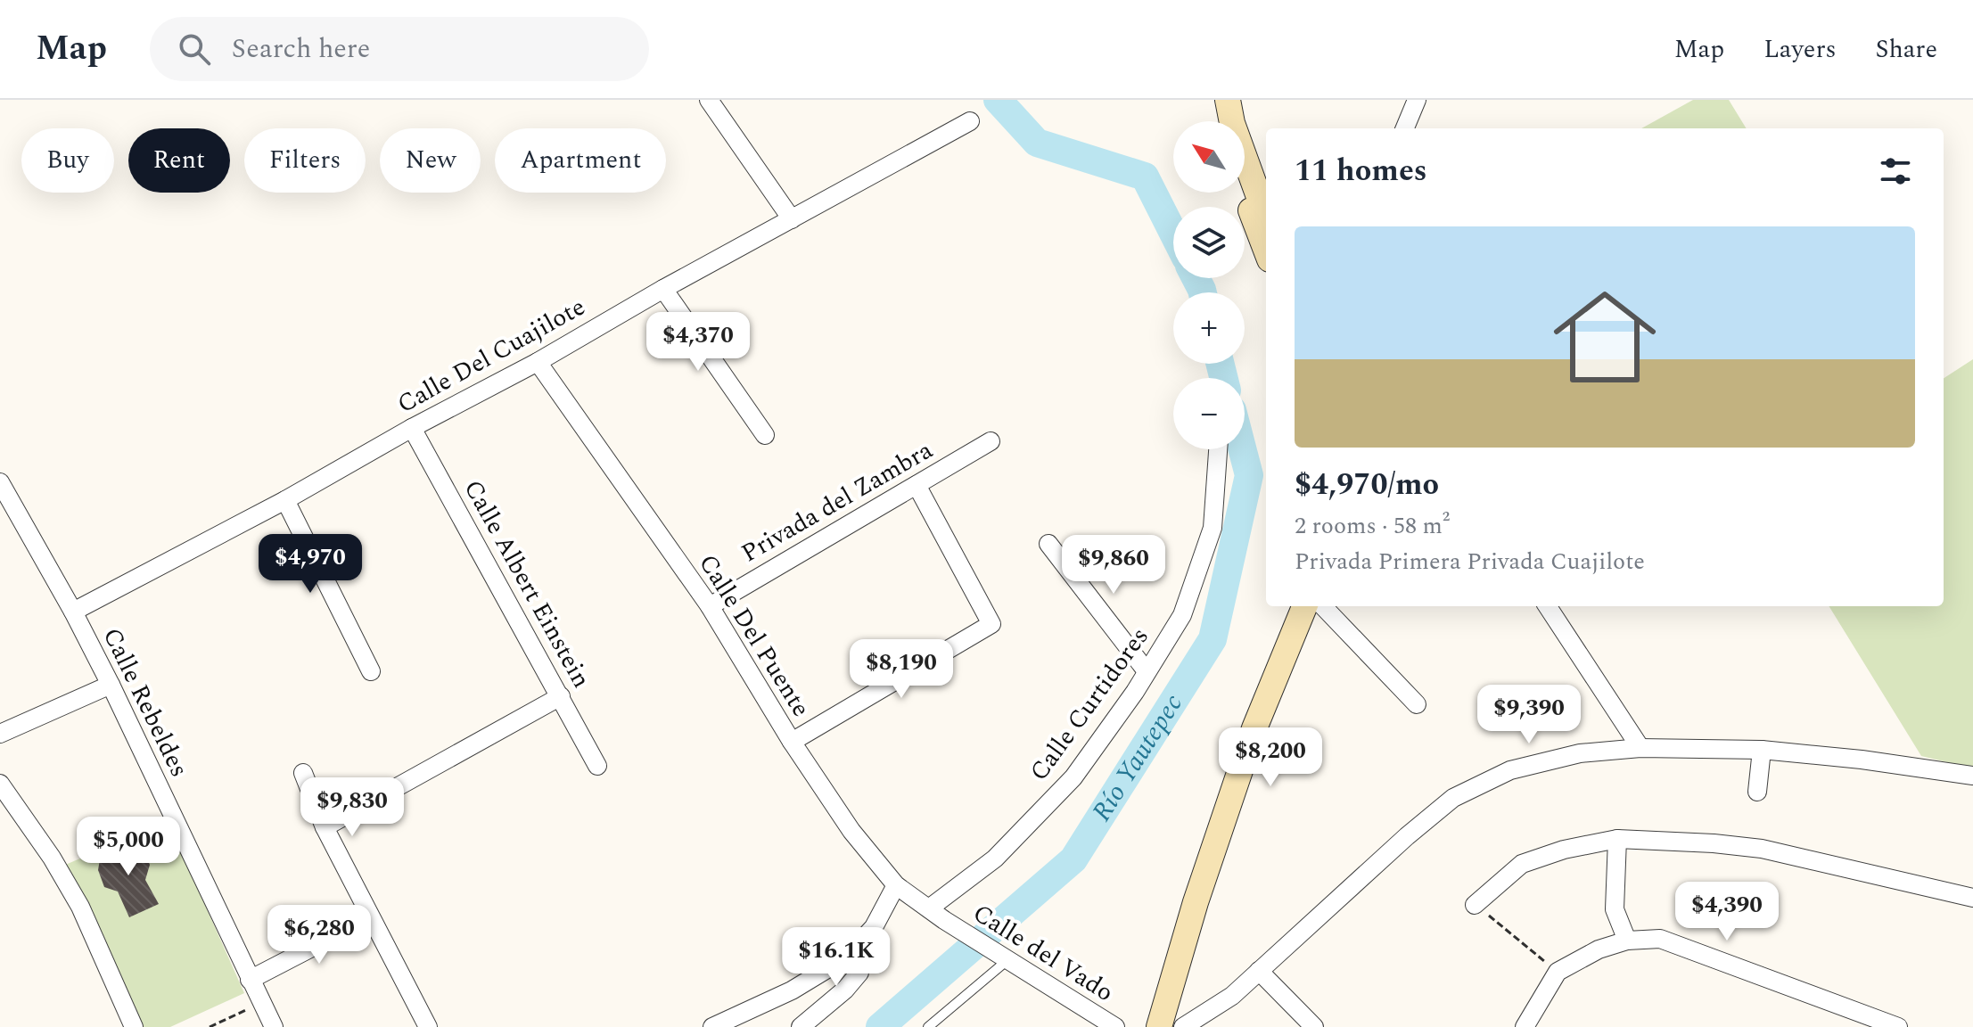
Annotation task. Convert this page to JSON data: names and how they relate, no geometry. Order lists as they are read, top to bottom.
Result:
{
  "streets": {
    "street": [
      "Calle Del Cuajilote",
      "Privada del Zambra",
      "Calle Albert Einstein",
      "Calle Del Puente",
      "Calle Rebeldes",
      "Calle Curtidores",
      "Calle del Vado"
    ]
  },
  "crossings": [
    ["Calle Del Cuajilote", "Calle Albert Einstein"],
    ["Calle Del Cuajilote", "Calle Del Puente"],
    ["Calle Del Cuajilote", "Calle Rebeldes"],
    ["Privada del Zambra", "Calle Del Puente"],
    ["Calle Del Puente", "Calle Curtidores"],
    ["Calle Del Puente", "Calle del Vado"]
  ],
  "water": ["Río Yautepec"],
  "north": "top left",
  "page": {
    "header": "Map",
    "search": "Search here",
    "nav": ["Map", "Layers", "Share"],
    "map_buttons": ["+", "−"],
    "chip": [
      "Buy",
      "Rent",
      "Filters",
      "New",
      "Apartment"
    ],
    "heading": "11 homes",
    "list": [
      {
        "name": "$4,970/mo",
        "note": "2 rooms · 58 m² · Privada Primera Privada Cuajilote"
      }
    ],
    "price": [
      "$4,370",
      "$4,970",
      "$9,860",
      "$8,190",
      "$9,390",
      "$8,200",
      "$9,830",
      "$5,000",
      "$4,390",
      "$6,280",
      "$16.1K"
    ]
  }
}
